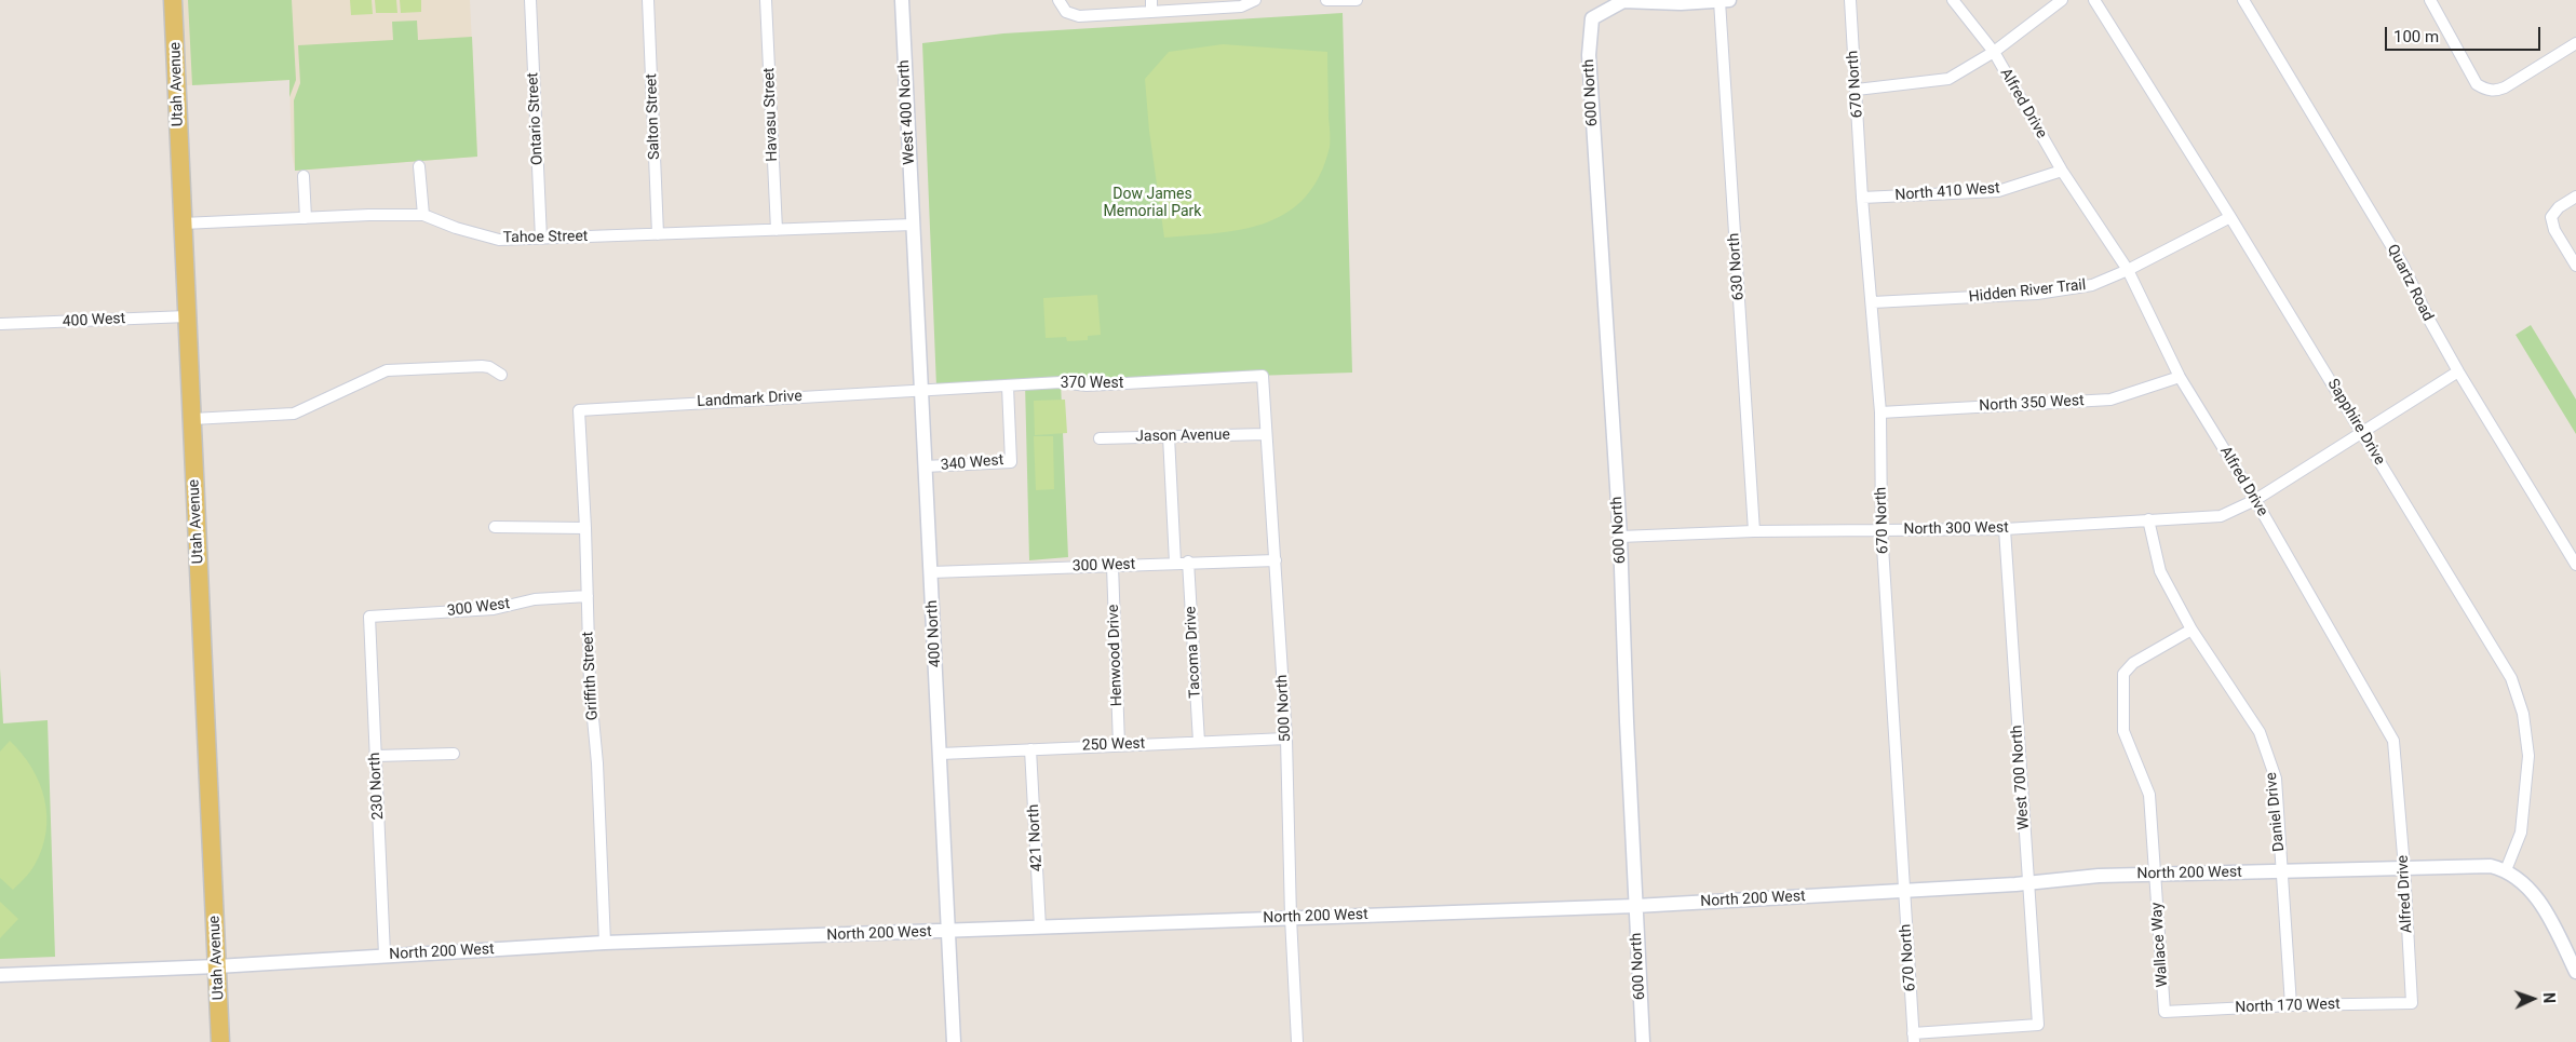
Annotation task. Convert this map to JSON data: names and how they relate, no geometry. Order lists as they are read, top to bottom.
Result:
{
  "streets": {
    "main road": ["Utah Avenue"],
    "street": [
      "670 North",
      "600 North",
      "Alfred Drive",
      "West 400 North",
      "Havasu Street",
      "Salton Street",
      "Ontario Street",
      "North 410 West",
      "Tahoe Street",
      "630 North",
      "Quartz Road",
      "Hidden River Trail",
      "400 West",
      "370 West",
      "Landmark Drive",
      "North 350 West",
      "Sapphire Drive",
      "Jason Avenue",
      "340 West",
      "North 300 West",
      "300 West",
      "400 North",
      "Tacoma Drive",
      "Henwood Drive",
      "Griffith Street",
      "500 North",
      "250 West",
      "West 700 North",
      "230 North",
      "Daniel Drive",
      "421 North",
      "North 200 West",
      "Wallace Way",
      "North 170 West"
    ]
  },
  "crossings": [
    ["Utah Avenue", "Tahoe Street"],
    ["Utah Avenue", "400 West"],
    ["Utah Avenue", "North 200 West"],
    ["670 North", "North 410 West"],
    ["670 North", "Hidden River Trail"],
    ["670 North", "North 350 West"],
    ["670 North", "North 300 West"],
    ["670 North", "West 700 North"],
    ["670 North", "North 200 West"],
    ["600 North", "630 North"],
    ["600 North", "North 300 West"],
    ["600 North", "North 200 West"],
    ["Alfred Drive", "North 410 West"],
    ["Alfred Drive", "Hidden River Trail"],
    ["Alfred Drive", "North 350 West"],
    ["Alfred Drive", "North 300 West"],
    ["Alfred Drive", "North 200 West"],
    ["Alfred Drive", "North 170 West"],
    ["West 400 North", "Tahoe Street"],
    ["West 400 North", "400 North"],
    ["Havasu Street", "Tahoe Street"],
    ["Salton Street", "Tahoe Street"],
    ["Ontario Street", "Tahoe Street"],
    ["Tahoe Street", "400 North"],
    ["630 North", "North 300 West"],
    ["Quartz Road", "North 300 West"],
    ["Hidden River Trail", "Sapphire Drive"],
    ["370 West", "Landmark Drive"],
    ["370 West", "340 West"],
    ["370 West", "400 North"],
    ["370 West", "500 North"],
    ["Landmark Drive", "400 North"],
    ["Landmark Drive", "Griffith Street"],
    ["Sapphire Drive", "North 300 West"],
    ["Sapphire Drive", "North 200 West"],
    ["Jason Avenue", "500 North"],
    ["340 West", "400 North"],
    ["North 300 West", "West 700 North"],
    ["North 300 West", "Daniel Drive"],
    ["300 West", "400 North"],
    ["300 West", "Tacoma Drive"],
    ["300 West", "Henwood Drive"],
    ["300 West", "Griffith Street"],
    ["300 West", "500 North"],
    ["300 West", "230 North"],
    ["400 North", "250 West"],
    ["400 North", "North 200 West"],
    ["Tacoma Drive", "250 West"],
    ["Henwood Drive", "250 West"],
    ["Griffith Street", "North 200 West"],
    ["500 North", "250 West"],
    ["500 North", "North 200 West"],
    ["250 West", "421 North"],
    ["West 700 North", "North 200 West"],
    ["230 North", "North 200 West"],
    ["Daniel Drive", "North 200 West"],
    ["Daniel Drive", "Wallace Way"],
    ["Daniel Drive", "North 170 West"],
    ["421 North", "North 200 West"],
    ["North 200 West", "Wallace Way"],
    ["Wallace Way", "North 170 West"]
  ],
  "parks": ["Dow James Memorial Park"],
  "scale_bar": "100 m",
  "north": "right"
}
